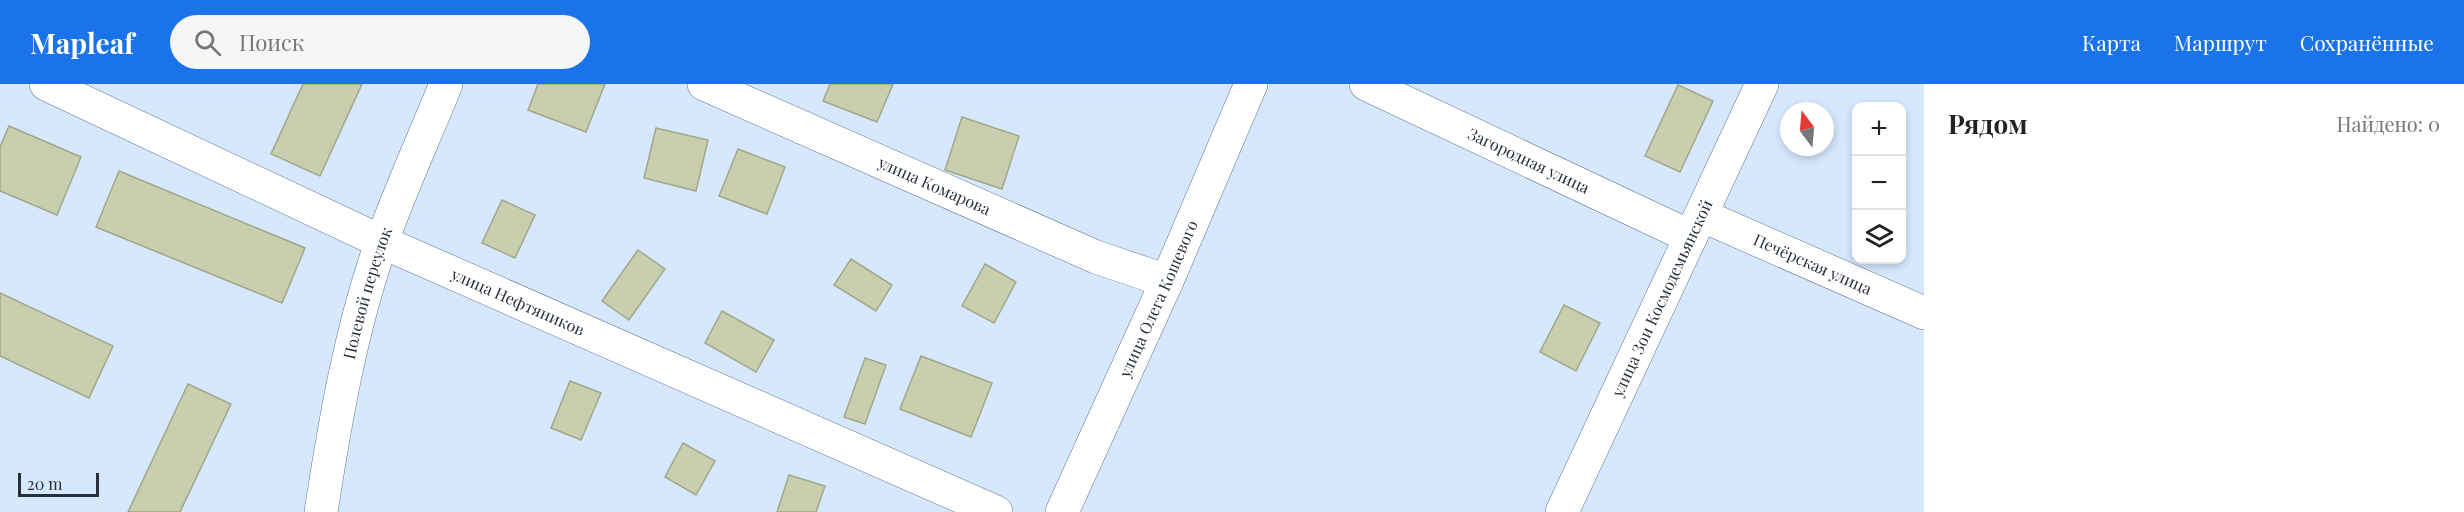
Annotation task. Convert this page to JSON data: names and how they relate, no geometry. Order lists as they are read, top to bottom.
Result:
{
  "streets": {
    "street": [
      "Загородная улица",
      "улица Комарова",
      "Печёрская улица",
      "Полевой переулок",
      "улица Зои Космодемьянской",
      "улица Олега Кошевого",
      "улица Нефтяников"
    ]
  },
  "crossings": [
    ["Загородная улица", "Печёрская улица"],
    ["Загородная улица", "улица Зои Космодемьянской"],
    ["улица Комарова", "улица Олега Кошевого"],
    ["Печёрская улица", "улица Зои Космодемьянской"],
    ["Полевой переулок", "улица Нефтяников"]
  ],
  "scale_bar": "20 m",
  "north": "top",
  "page": {
    "header": "Mapleaf",
    "search": "Поиск",
    "nav": ["Карта", "Маршрут", "Сохранённые"],
    "heading": ["Рядом", "Найдено: 0"],
    "map_buttons": ["+", "−"],
    "scale": "20 m"
  }
}
